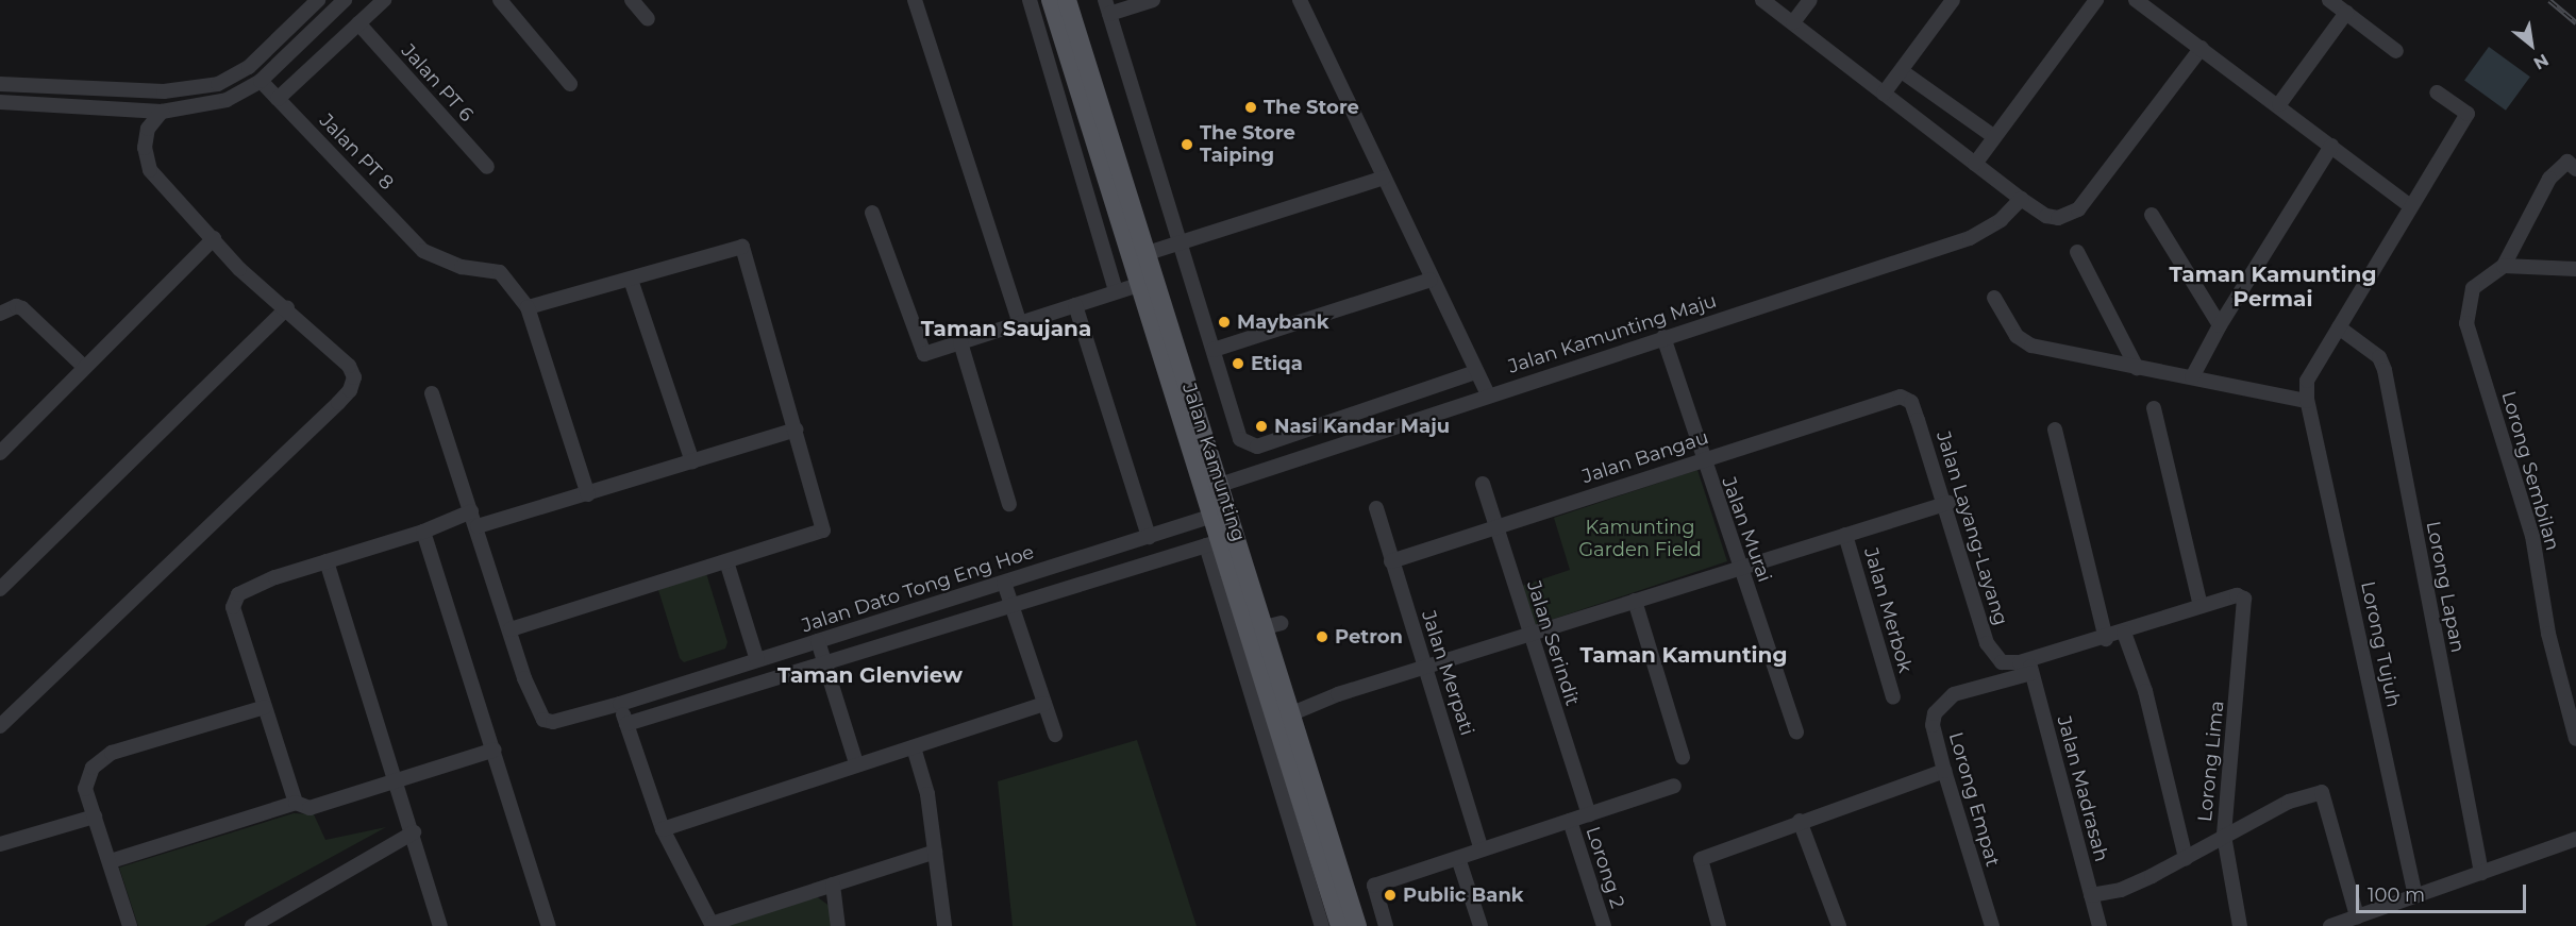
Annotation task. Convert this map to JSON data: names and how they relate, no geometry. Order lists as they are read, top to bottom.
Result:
{
  "streets": {
    "main road": ["Jalan Kamunting"],
    "street": [
      "Jalan PT 6",
      "Jalan PT 8",
      "Jalan Kamunting Maju",
      "Jalan Bangau",
      "Lorong Sembilan",
      "Jalan Layang-Layang",
      "Jalan Murai",
      "Lorong Lapan",
      "Jalan Dato Tong Eng Hoe",
      "Jalan Merbok",
      "Jalan Serindit",
      "Lorong Tujuh",
      "Jalan Merpati",
      "Lorong Lima",
      "Jalan Madrasah",
      "Lorong Empat",
      "Lorong 2"
    ]
  },
  "crossings": [
    ["Jalan Kamunting Maju", "Jalan Kamunting"],
    ["Jalan Kamunting Maju", "Jalan Murai"],
    ["Jalan Bangau", "Jalan Layang-Layang"],
    ["Jalan Bangau", "Jalan Murai"],
    ["Jalan Bangau", "Jalan Serindit"],
    ["Jalan Bangau", "Jalan Merpati"],
    ["Jalan Kamunting", "Jalan Dato Tong Eng Hoe"],
    ["Jalan Layang-Layang", "Jalan Madrasah"],
    ["Jalan Layang-Layang", "Lorong Empat"],
    ["Jalan Madrasah", "Lorong Empat"]
  ],
  "districts": [
    "Taman Kamunting Permai",
    "Taman Saujana",
    "Taman Kamunting",
    "Taman Glenview"
  ],
  "parks": ["Kamunting Garden Field"],
  "places": [
    "The Store",
    "The Store Taiping",
    "Maybank",
    "Etiqa",
    "Nasi Kandar Maju",
    "Petron",
    "Public Bank"
  ],
  "scale_bar": "100 m",
  "north": "bottom right"
}
